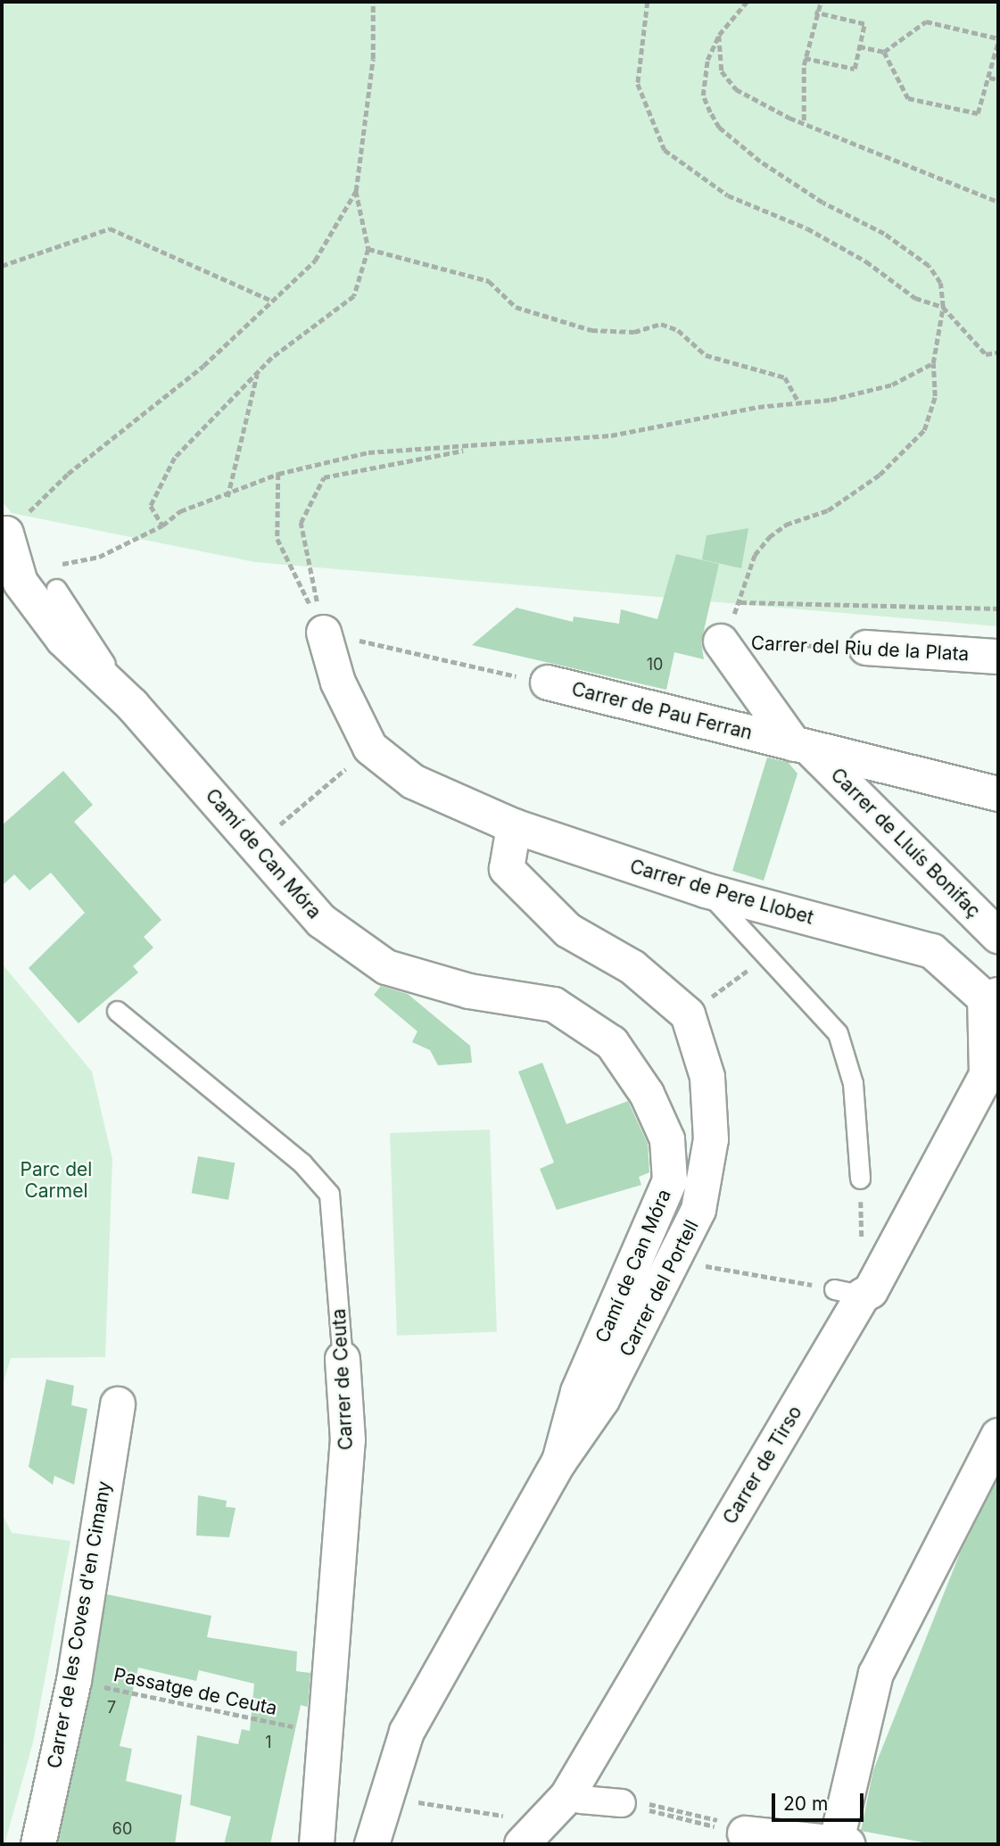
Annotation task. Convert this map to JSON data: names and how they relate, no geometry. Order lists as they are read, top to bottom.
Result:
{
  "streets": {
    "street": [
      "Carrer del Riu de la Plata",
      "Carrer de Pau Ferran",
      "Carrer de Lluís Bonifaç",
      "Camí de Can Móra",
      "Carrer de Pere Llobet",
      "Carrer del Portell",
      "Carrer de Ceuta",
      "Carrer de Tirso",
      "Carrer de les Coves d'en Cimany"
    ],
    "path": ["Passatge de Ceuta"]
  },
  "crossings": [
    ["Carrer del Riu de la Plata", "Carrer de Lluís Bonifaç"],
    ["Carrer de Pau Ferran", "Carrer de Lluís Bonifaç"],
    ["Camí de Can Móra", "Carrer del Portell"],
    ["Carrer de Pere Llobet", "Carrer de Tirso"],
    ["Carrer de les Coves d'en Cimany", "Passatge de Ceuta"]
  ],
  "parks": ["Parc del Carmel"],
  "house_numbers": [
    "10",
    "7",
    "1",
    "60"
  ],
  "scale_bar": "20 m"
}
